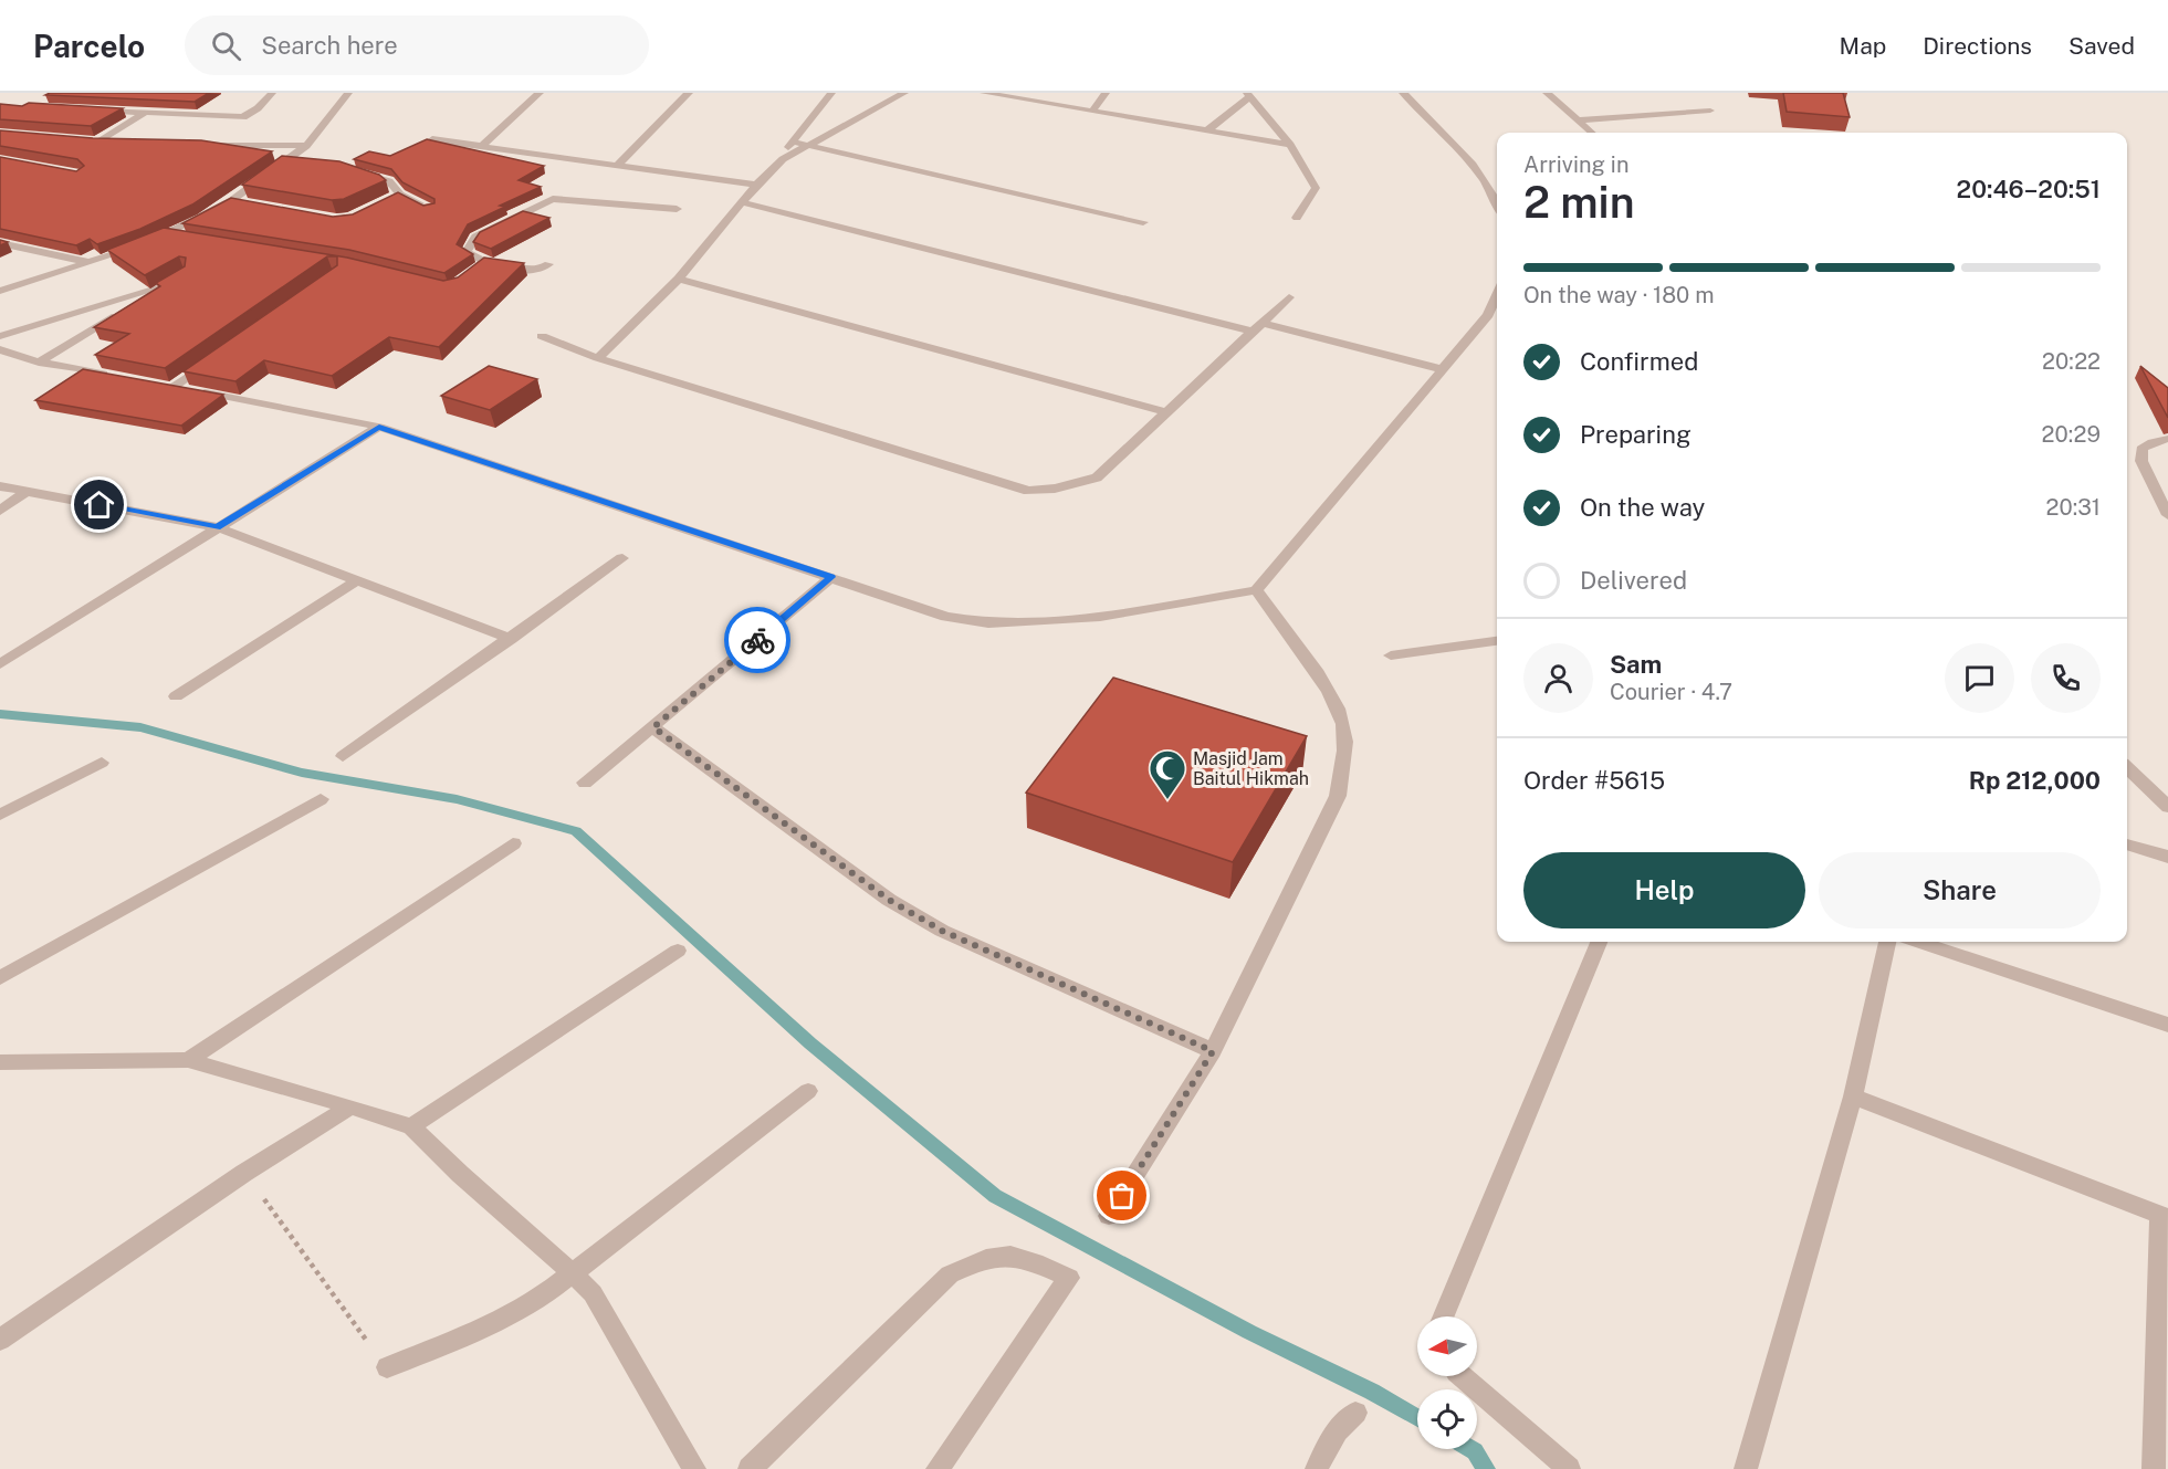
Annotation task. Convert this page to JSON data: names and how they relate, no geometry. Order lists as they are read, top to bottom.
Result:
{
  "places": {
    "mosque": ["Masjid Jam Baitul Hikmah"]
  },
  "north": "left",
  "page": {
    "header": "Parcelo",
    "search": "Search here",
    "nav": ["Map", "Directions", "Saved"],
    "heading": ["2 min", "Arriving in", "20:46–20:51"],
    "panel": [
      "Sam",
      "Courier · 4.7",
      "Order #5615",
      "Rp 212,000"
    ],
    "bar": "On the way · 180 m",
    "list": [
      ["Confirmed", "20:22"],
      ["Preparing", "20:29"],
      ["On the way", "20:31"],
      "Delivered"
    ],
    "buttons": ["Help", "Share"]
  }
}
